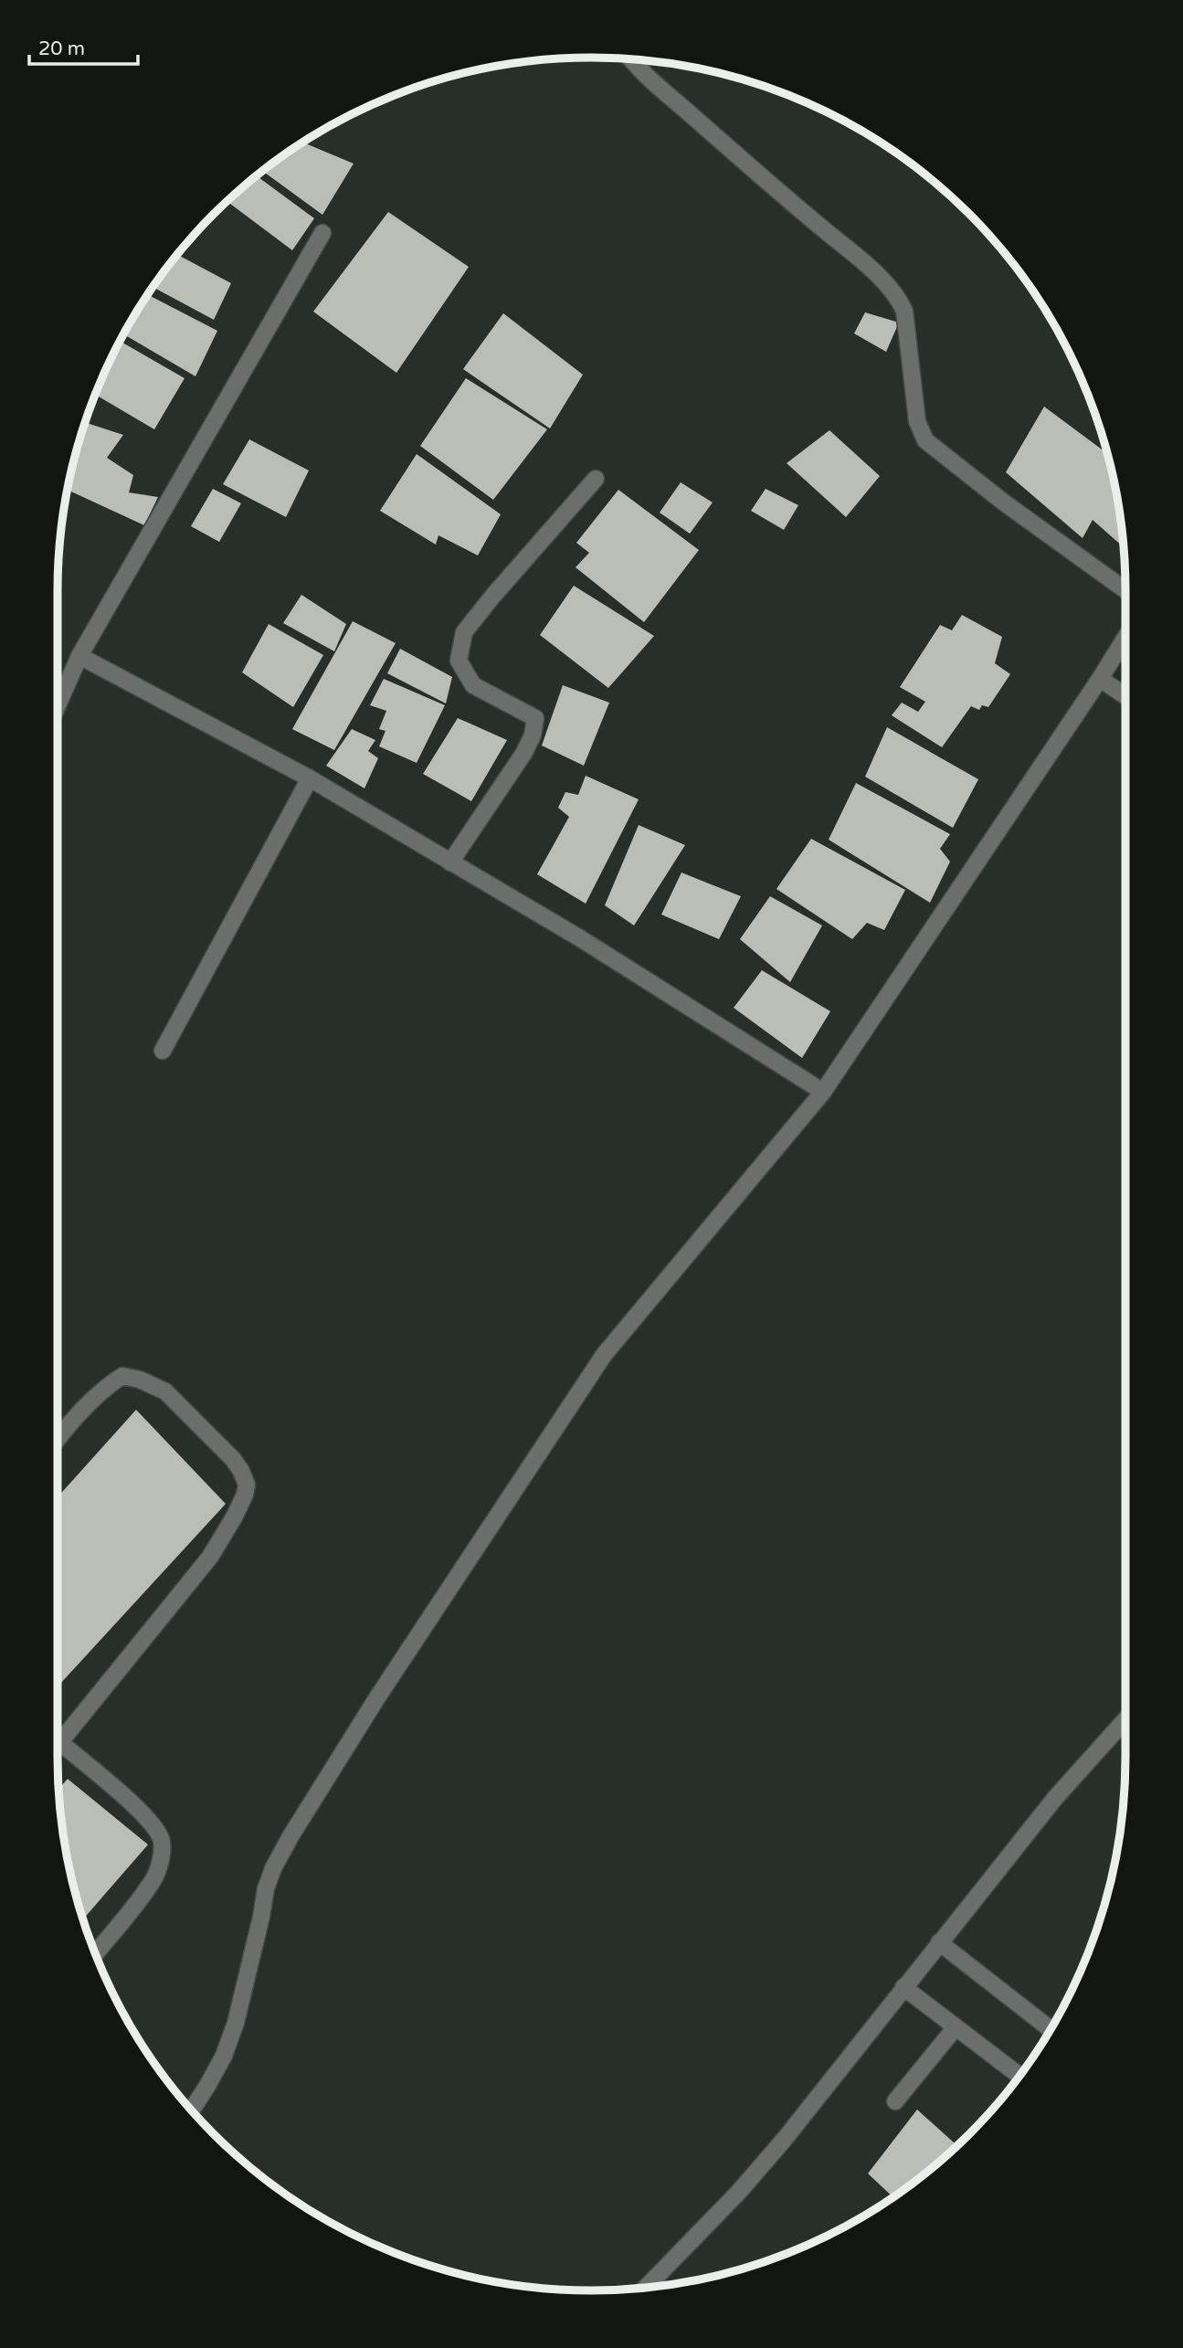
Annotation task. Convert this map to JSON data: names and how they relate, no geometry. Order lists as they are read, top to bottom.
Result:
{
  "scale_bar": "20 m"
}
